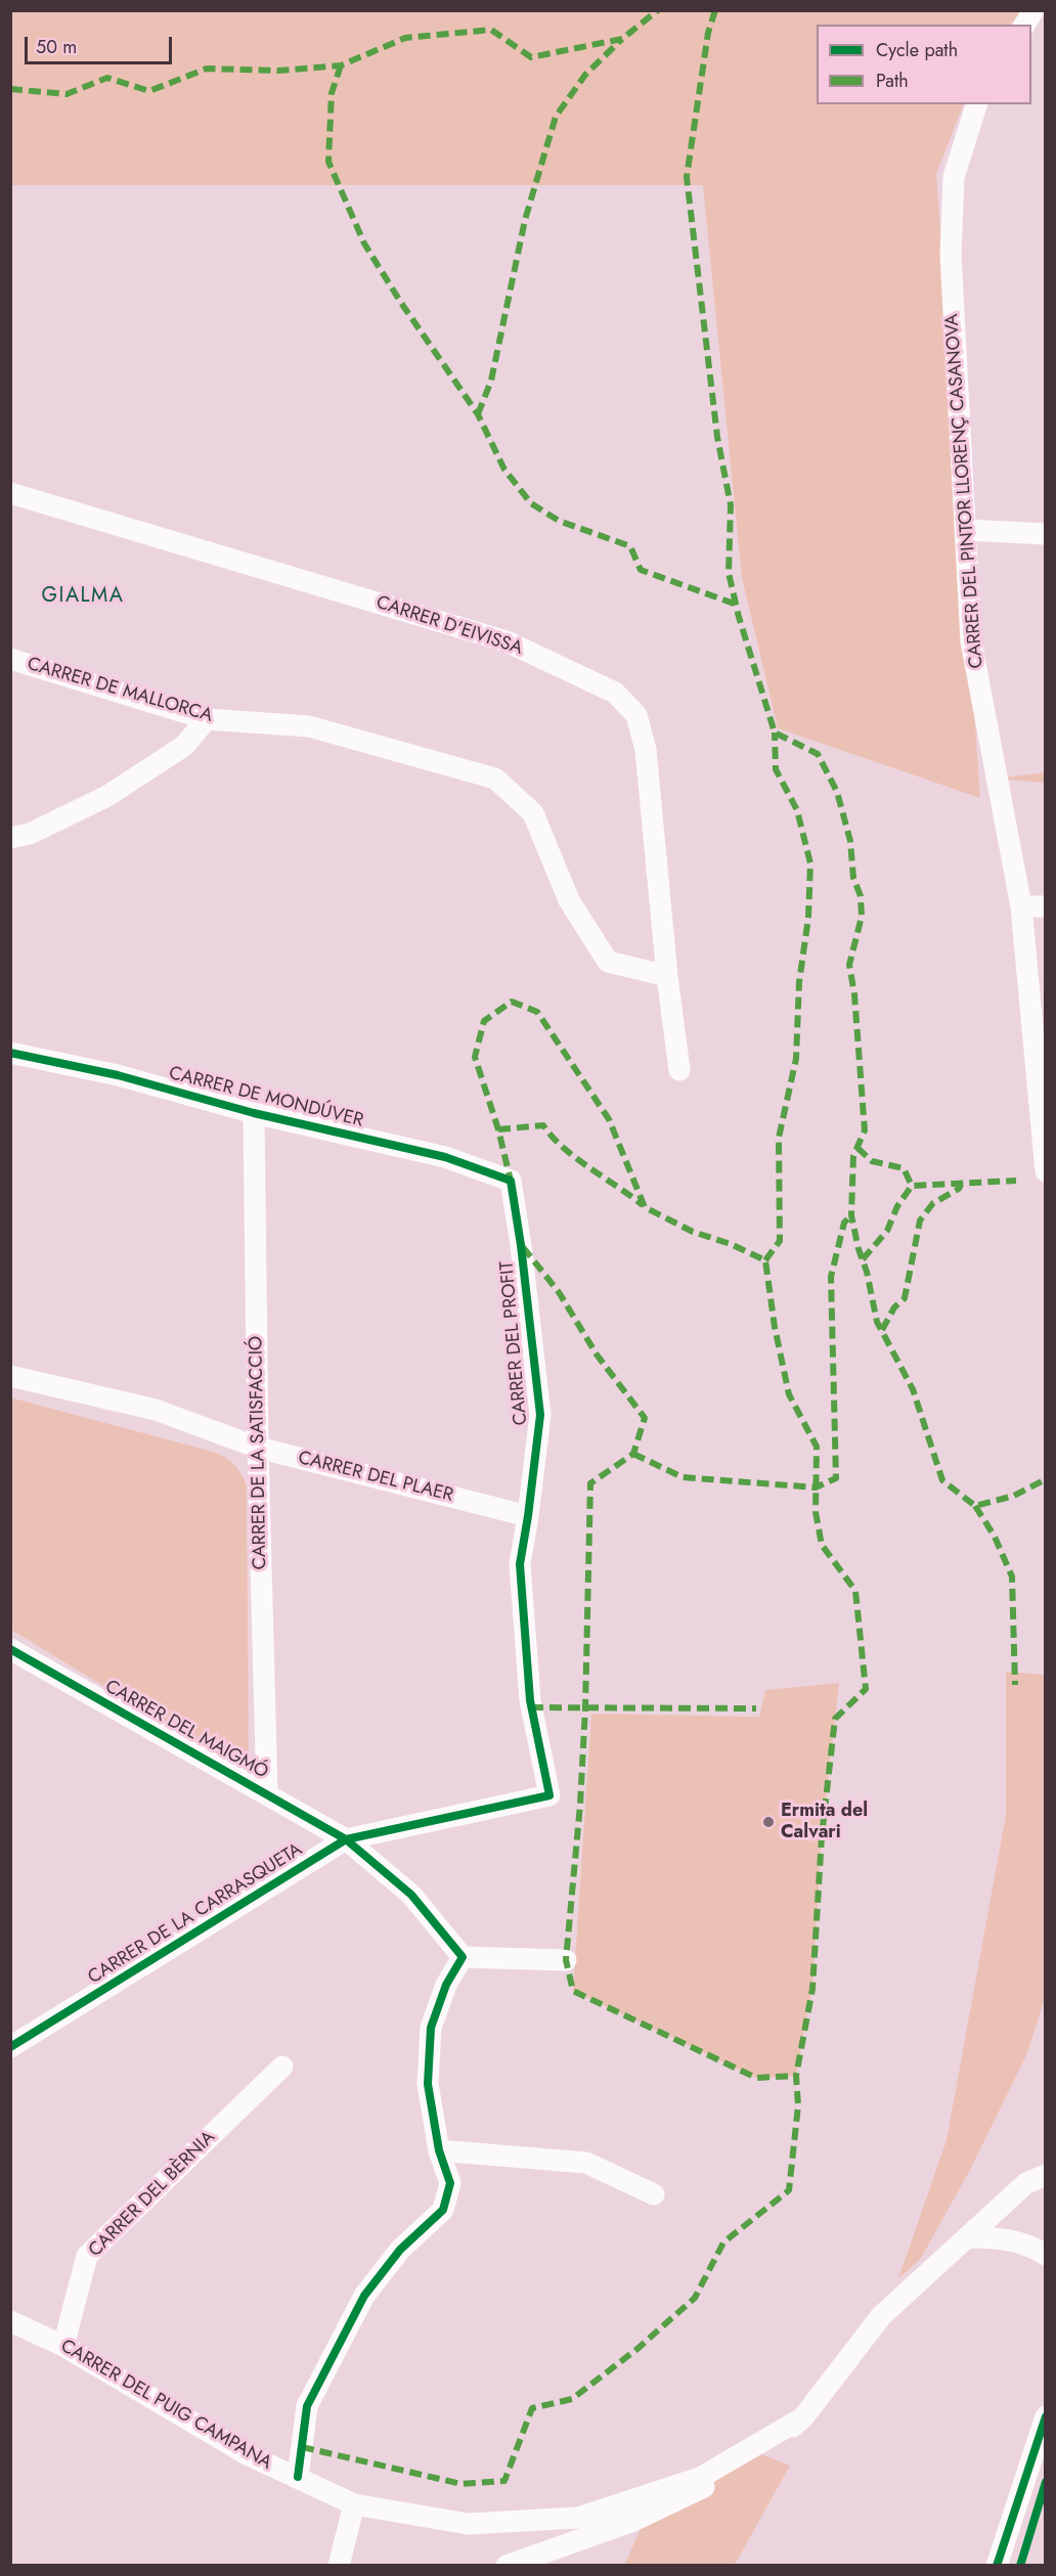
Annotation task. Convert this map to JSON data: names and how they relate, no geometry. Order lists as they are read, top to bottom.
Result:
{
  "streets": {
    "street": [
      "CARRER DEL PINTOR LLORENÇ CASANOVA",
      "CARRER D'EIVISSA",
      "CARRER DE MALLORCA",
      "CARRER DE MONDÚVER",
      "CARRER DEL PROFIT",
      "CARRER DE LA SATISFACCIÓ",
      "CARRER DEL PLAER",
      "CARRER DEL MAIGMÓ",
      "CARRER DE LA CARRASQUETA",
      "CARRER DEL BÈRNIA",
      "CARRER DEL PUIG CAMPANA"
    ]
  },
  "crossings": [
    ["CARRER D'EIVISSA", "CARRER DE MALLORCA"],
    ["CARRER DE MONDÚVER", "CARRER DEL PROFIT"],
    ["CARRER DE MONDÚVER", "CARRER DE LA SATISFACCIÓ"],
    ["CARRER DEL PROFIT", "CARRER DEL PLAER"],
    ["CARRER DEL PROFIT", "CARRER DE LA CARRASQUETA"],
    ["CARRER DE LA SATISFACCIÓ", "CARRER DEL PLAER"],
    ["CARRER DE LA SATISFACCIÓ", "CARRER DEL MAIGMÓ"],
    ["CARRER DEL MAIGMÓ", "CARRER DE LA CARRASQUETA"],
    ["CARRER DEL BÈRNIA", "CARRER DEL PUIG CAMPANA"]
  ],
  "districts": ["GIALMA"],
  "places": ["Ermita del Calvari"],
  "legend": ["Cycle path", "Path"],
  "scale_bar": "50 m"
}
